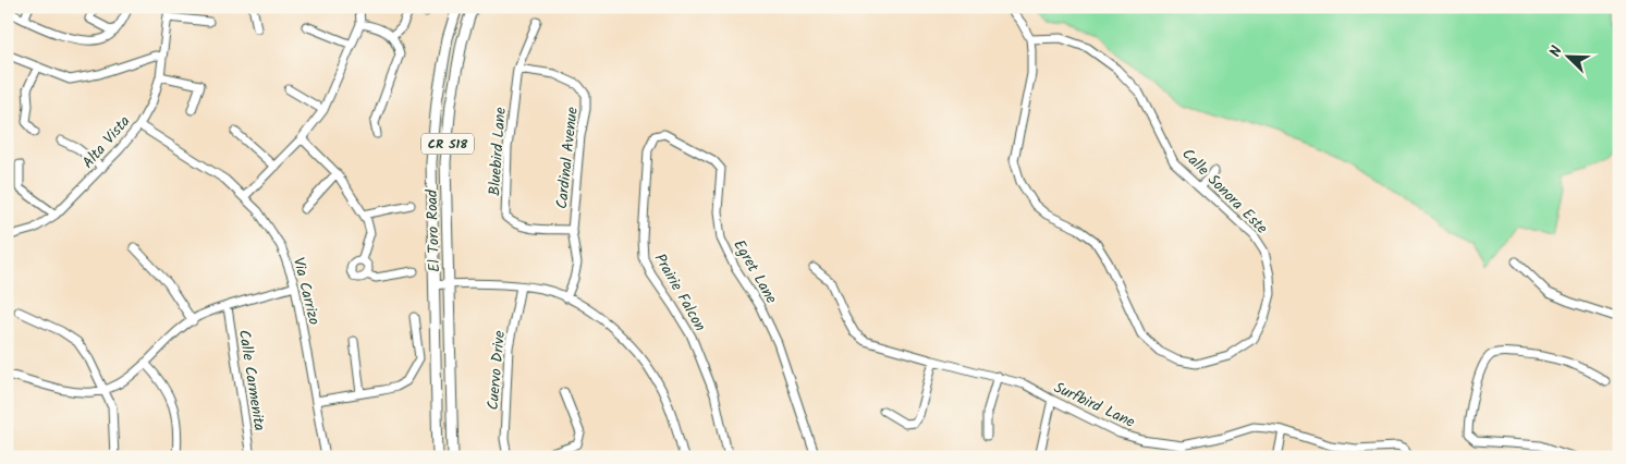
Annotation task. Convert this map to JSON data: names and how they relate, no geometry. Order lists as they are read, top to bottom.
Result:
{
  "streets": {
    "main road": ["CR S18", "El Toro Road"],
    "street": [
      "Alta Vista",
      "Bluebird Lane",
      "Cardinal Avenue",
      "Calle Sonora Este",
      "Egret Lane",
      "Via Carrizo",
      "Prairie Falcon",
      "Cuervo Drive",
      "Calle Carmenita",
      "Surfbird Lane"
    ]
  },
  "crossings": [
    ["Alta Vista", "Via Carrizo"],
    ["Bluebird Lane", "Cardinal Avenue"],
    ["Egret Lane", "Prairie Falcon"]
  ],
  "north": "top left"
}
